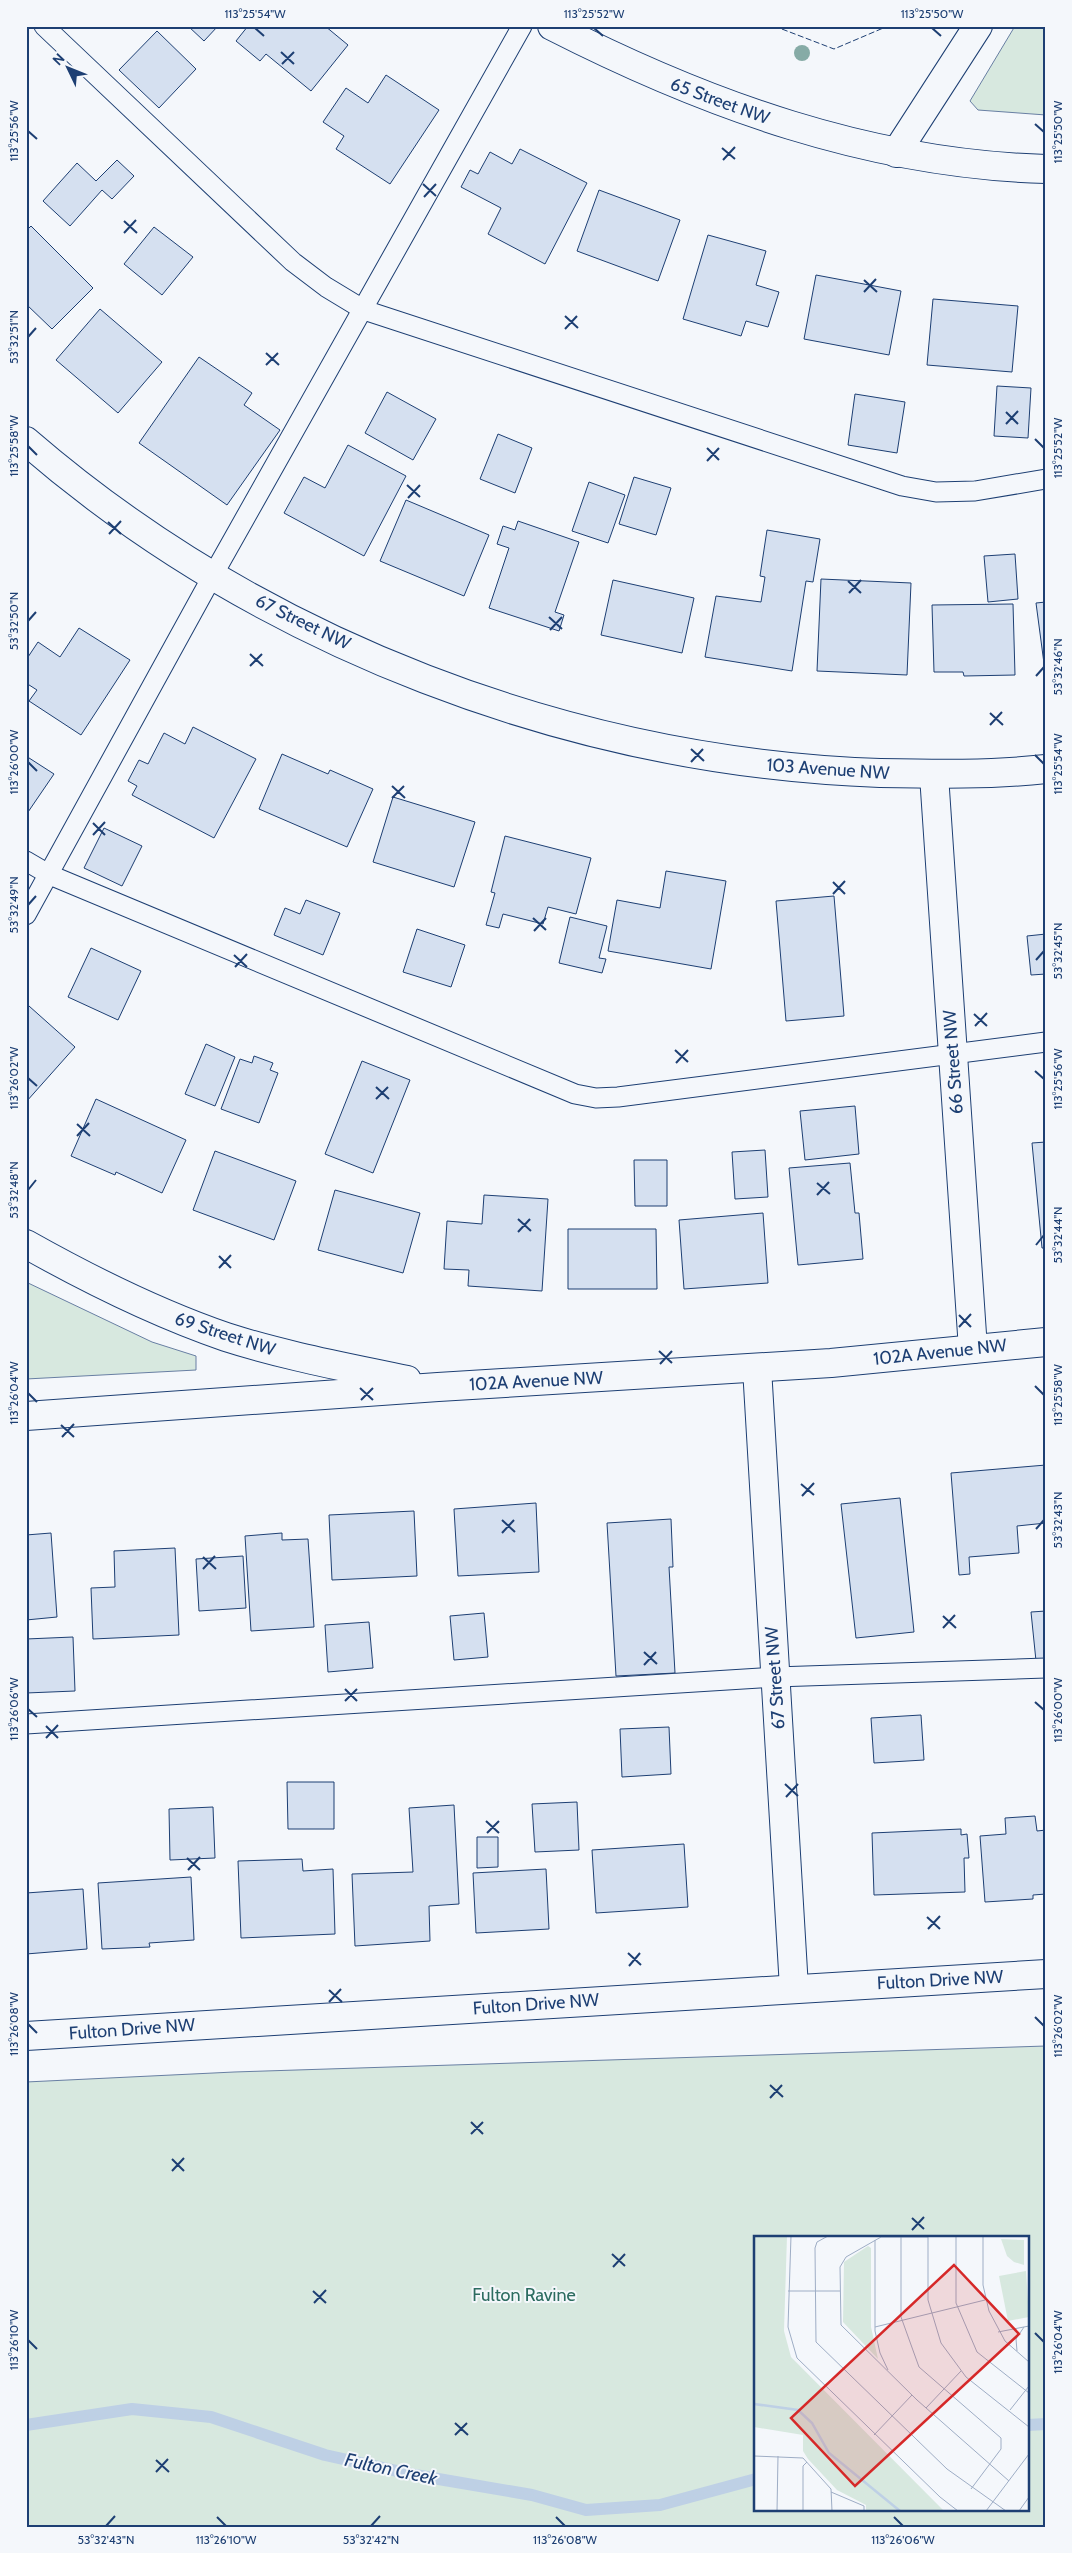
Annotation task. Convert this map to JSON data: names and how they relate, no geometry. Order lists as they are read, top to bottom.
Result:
{
  "streets": {
    "street": [
      "65 Street NW",
      "67 Street NW",
      "103 Avenue NW",
      "66 Street NW",
      "69 Street NW",
      "102A Avenue NW",
      "Fulton Drive NW"
    ]
  },
  "crossings": [
    ["67 Street NW", "103 Avenue NW"],
    ["67 Street NW", "102A Avenue NW"],
    ["67 Street NW", "Fulton Drive NW"],
    ["103 Avenue NW", "66 Street NW"],
    ["66 Street NW", "102A Avenue NW"],
    ["69 Street NW", "102A Avenue NW"]
  ],
  "water": ["Fulton Creek"],
  "parks": ["Fulton Ravine"],
  "north": "top left",
  "coordinates": [
    "113°25'54\"W",
    "113°25'52\"W",
    "113°25'50\"W",
    "113°25'56\"W",
    "53°32'51\"N",
    "113°25'58\"W",
    "53°32'50\"N",
    "53°32'46\"N",
    "113°26'00\"W",
    "53°32'49\"N",
    "53°32'45\"N",
    "113°26'02\"W",
    "53°32'48\"N",
    "53°32'44\"N",
    "113°26'04\"W",
    "53°32'43\"N",
    "113°26'06\"W",
    "113°26'08\"W",
    "113°26'10\"W",
    "53°32'42\"N"
  ]
}
